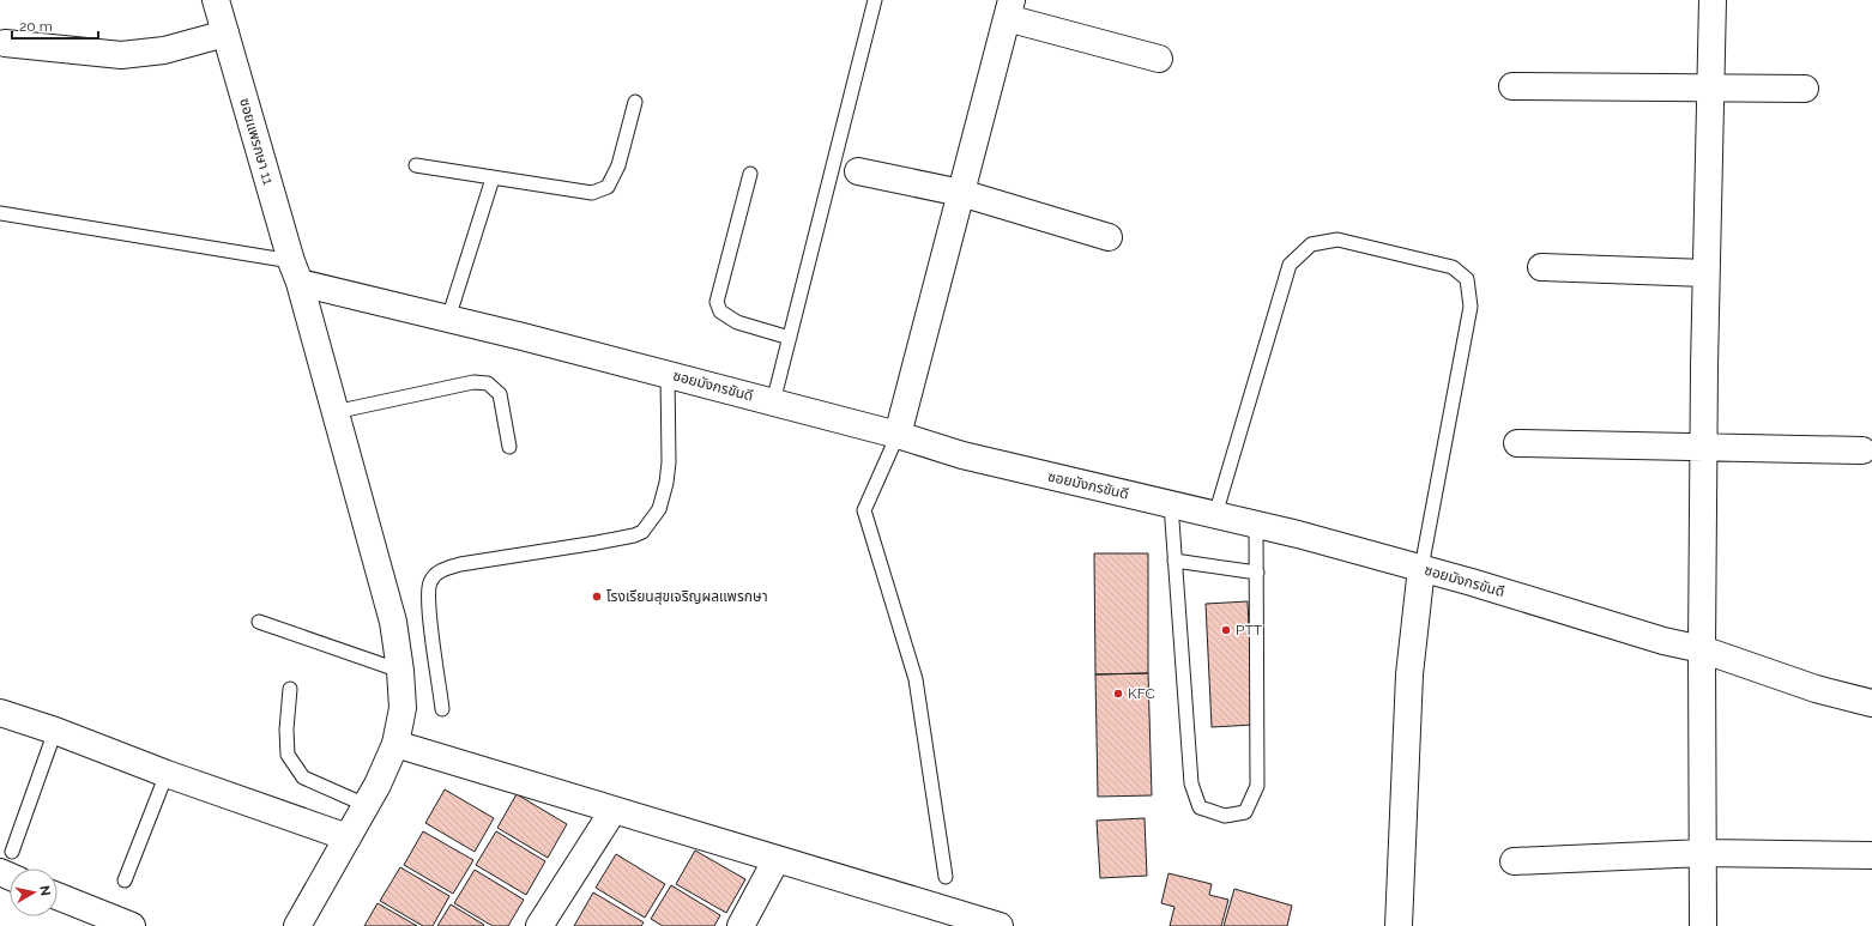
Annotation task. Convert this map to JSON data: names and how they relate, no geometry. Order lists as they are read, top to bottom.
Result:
{
  "streets": {
    "street": ["ซอยแพรกษา 11", "ซอยมังกรขันดี"]
  },
  "crossings": [
    ["ซอยแพรกษา 11", "ซอยมังกรขันดี"]
  ],
  "places": ["โรงเรียนสุขเจริญผลแพรกษา", "PTT", "KFC"],
  "scale_bar": "20 m",
  "north": "right"
}
